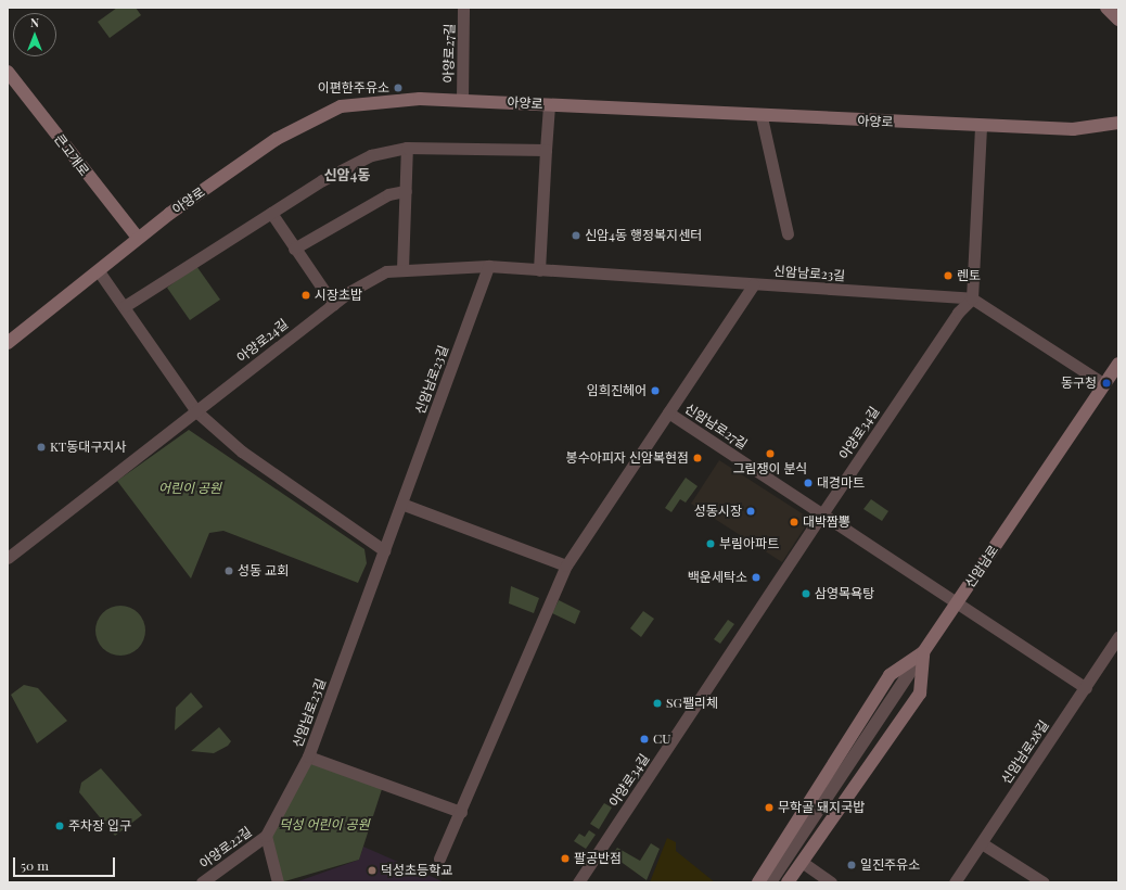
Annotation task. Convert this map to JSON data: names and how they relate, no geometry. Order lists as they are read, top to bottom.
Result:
{
  "streets": {
    "main road": ["아양로", "큰고개로", "신암남로"],
    "street": [
      "아양로27길",
      "신암남로23길",
      "아양로24길",
      "신암남로27길",
      "아양로34길",
      "신암남로28길",
      "아양로22길"
    ]
  },
  "crossings": [
    ["아양로27길", "아양로"],
    ["아양로", "큰고개로"],
    ["신암남로23길", "아양로24길"],
    ["신암남로23길", "아양로34길"],
    ["신암남로23길", "신암남로"],
    ["신암남로23길", "아양로22길"],
    ["신암남로27길", "아양로34길"],
    ["신암남로27길", "신암남로"],
    ["신암남로27길", "신암남로28길"]
  ],
  "districts": ["신암4동"],
  "parks": ["어린이 공원", "덕성 어린이 공원"],
  "places": [
    "이편한주유소",
    "신암4동 행정복지센터",
    "렌토",
    "시장초밥",
    "동구청",
    "임희진헤어",
    "KT동대구지사",
    "그림쟁이 분식",
    "봉수아피자 신암복현점",
    "대경마트",
    "성동시장",
    "대박짬뽕",
    "부림아파트",
    "성동 교회",
    "백운세탁소",
    "삼영목욕탕",
    "SG팰리체",
    "CU",
    "무학골 돼지국밥",
    "주차장 입구",
    "팔공반점",
    "일진주유소",
    "덕성초등학교"
  ],
  "scale_bar": "50 m",
  "north": "top"
}
